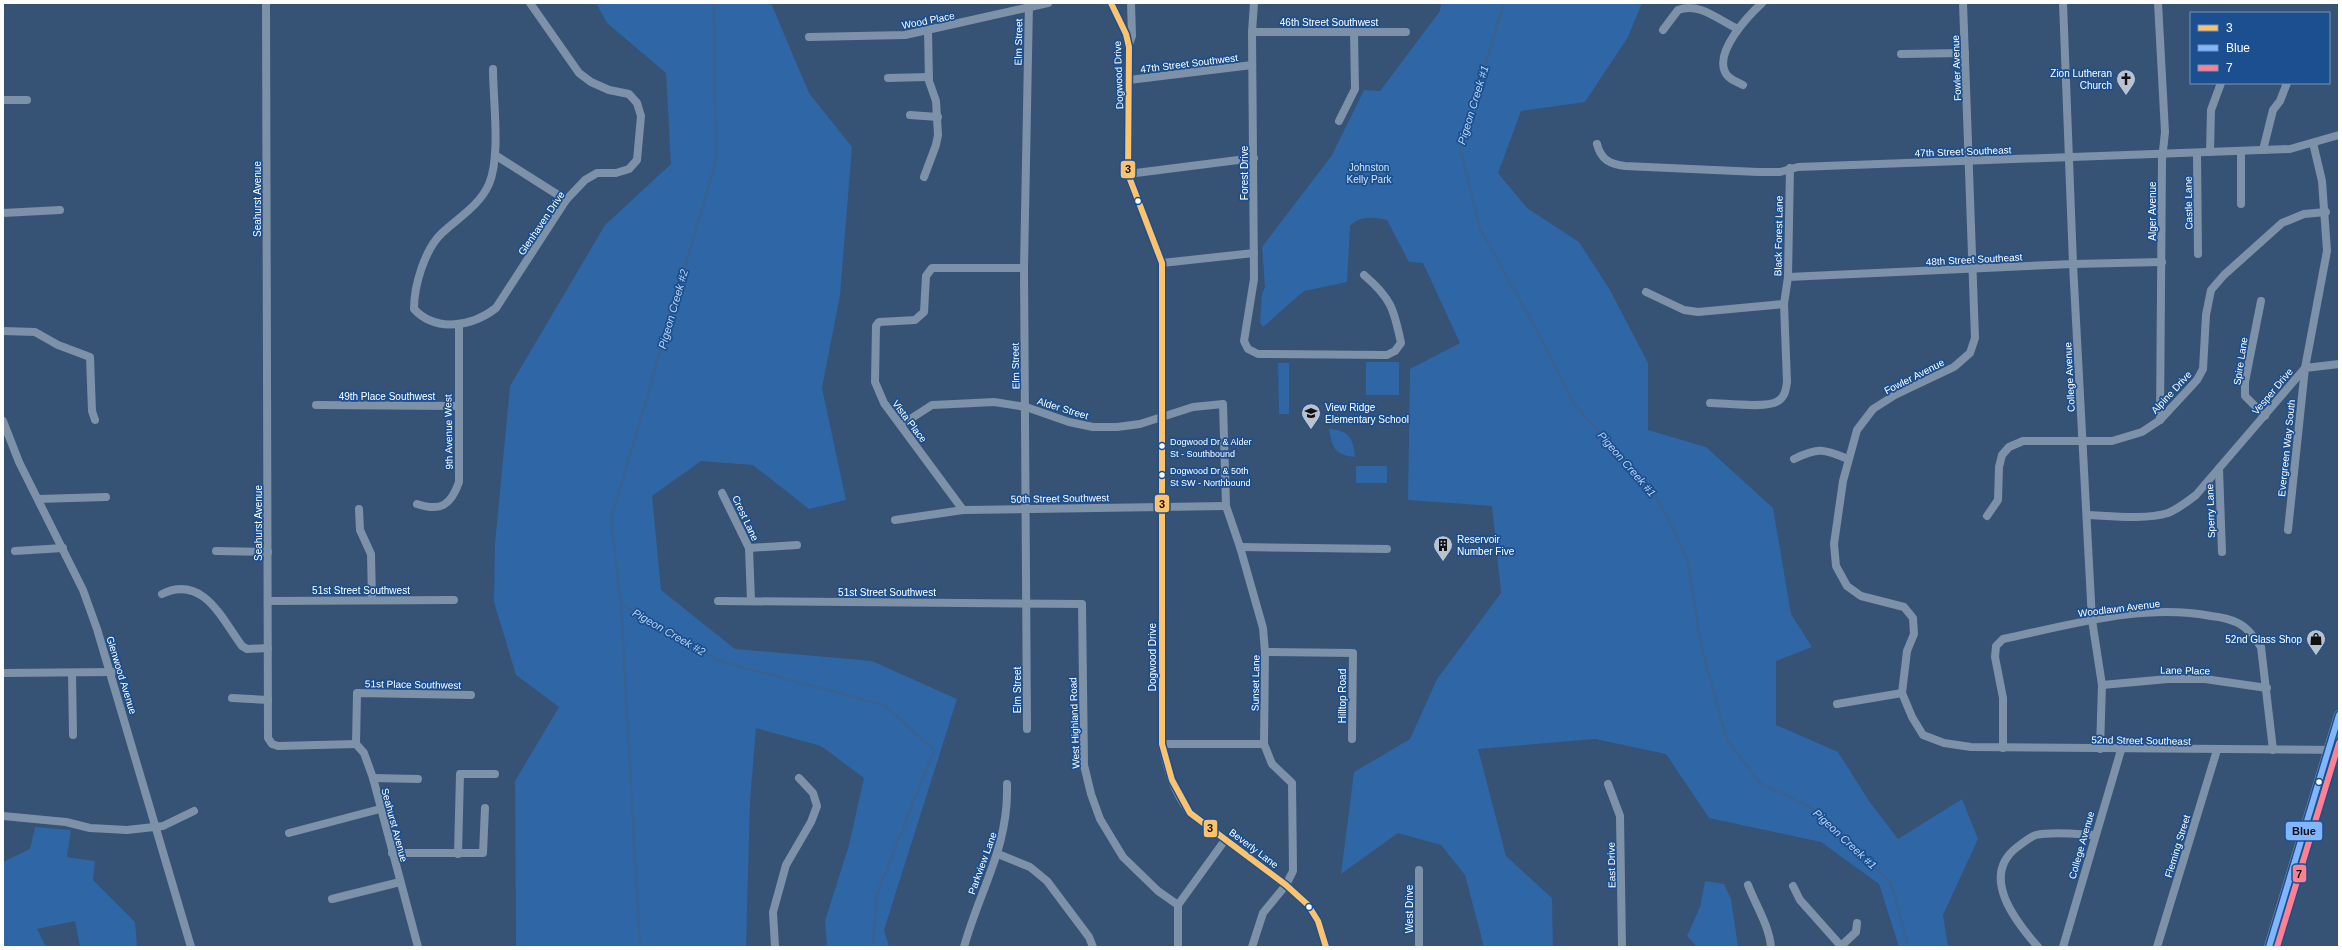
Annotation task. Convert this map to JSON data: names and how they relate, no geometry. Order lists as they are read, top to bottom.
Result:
{
  "streets": {
    "street": [
      "Wood Place",
      "46th Street Southwest",
      "Elm Street",
      "47th Street Southwest",
      "Fowler Avenue",
      "Dogwood Drive",
      "47th Street Southeast",
      "Forest Drive",
      "Seahurst Avenue",
      "Castle Lane",
      "Alger Avenue",
      "Glenhaven Drive",
      "Black Forest Lane",
      "48th Street Southeast",
      "Spire Lane",
      "College Avenue",
      "Vesper Drive",
      "Alpine Drive",
      "49th Place Southwest",
      "Alder Street",
      "Vista Place",
      "9th Avenue West",
      "Evergreen Way South",
      "50th Street Southwest",
      "Sperry Lane",
      "Crest Lane",
      "51st Street Southwest",
      "Woodlawn Avenue",
      "Lane Place",
      "Glenwood Avenue",
      "Sunset Lane",
      "51st Place Southwest",
      "Hilltop Road",
      "West Highland Road",
      "52nd Street Southeast",
      "Fleming Street",
      "Beverly Lane",
      "Parkview Lane",
      "East Drive",
      "West Drive"
    ]
  },
  "crossings": [
    ["Wood Place", "Elm Street"],
    ["46th Street Southwest", "Forest Drive"],
    ["Elm Street", "Alder Street"],
    ["Elm Street", "Vista Place"],
    ["Elm Street", "50th Street Southwest"],
    ["Elm Street", "51st Street Southwest"],
    ["47th Street Southwest", "Dogwood Drive"],
    ["47th Street Southwest", "Forest Drive"],
    ["Fowler Avenue", "47th Street Southeast"],
    ["Fowler Avenue", "48th Street Southeast"],
    ["Fowler Avenue", "52nd Street Southeast"],
    ["Dogwood Drive", "Alder Street"],
    ["Dogwood Drive", "50th Street Southwest"],
    ["Dogwood Drive", "Beverly Lane"],
    ["47th Street Southeast", "Castle Lane"],
    ["47th Street Southeast", "Alger Avenue"],
    ["47th Street Southeast", "Black Forest Lane"],
    ["47th Street Southeast", "College Avenue"],
    ["47th Street Southeast", "Vesper Drive"],
    ["Seahurst Avenue", "51st Street Southwest"],
    ["Seahurst Avenue", "51st Place Southwest"],
    ["Alger Avenue", "48th Street Southeast"],
    ["Alger Avenue", "Alpine Drive"],
    ["Glenhaven Drive", "9th Avenue West"],
    ["Black Forest Lane", "48th Street Southeast"],
    ["48th Street Southeast", "College Avenue"],
    ["Spire Lane", "Vesper Drive"],
    ["College Avenue", "Vesper Drive"],
    ["College Avenue", "Alpine Drive"],
    ["College Avenue", "Woodlawn Avenue"],
    ["College Avenue", "Lane Place"],
    ["College Avenue", "52nd Street Southeast"],
    ["Vesper Drive", "Alpine Drive"],
    ["Vesper Drive", "Evergreen Way South"],
    ["Vesper Drive", "Sperry Lane"],
    ["49th Place Southwest", "9th Avenue West"],
    ["Alder Street", "Vista Place"],
    ["Alder Street", "Sunset Lane"],
    ["Vista Place", "50th Street Southwest"],
    ["50th Street Southwest", "Sunset Lane"],
    ["Crest Lane", "51st Street Southwest"],
    ["51st Street Southwest", "West Highland Road"],
    ["Woodlawn Avenue", "Lane Place"],
    ["Woodlawn Avenue", "52nd Street Southeast"],
    ["Sunset Lane", "Hilltop Road"],
    ["Sunset Lane", "Beverly Lane"],
    ["52nd Street Southeast", "Fleming Street"]
  ],
  "water": ["Pigeon Creek #1", "Pigeon Creek #2"],
  "parks": ["Johnston Kelly Park"],
  "places": {
    "church": ["Zion Lutheran Church"],
    "school or university": ["View Ridge Elementary School"],
    "other": ["Dogwood Dr & Alder St - Southbound", "Dogwood Dr & 50th St SW - Northbound"],
    "building": ["Reservoir Number Five"],
    "shop": ["52nd Glass Shop"]
  },
  "lines": ["transit line 3", "transit line Blue", "transit line 7"],
  "legend": ["3", "Blue", "7"]
}
